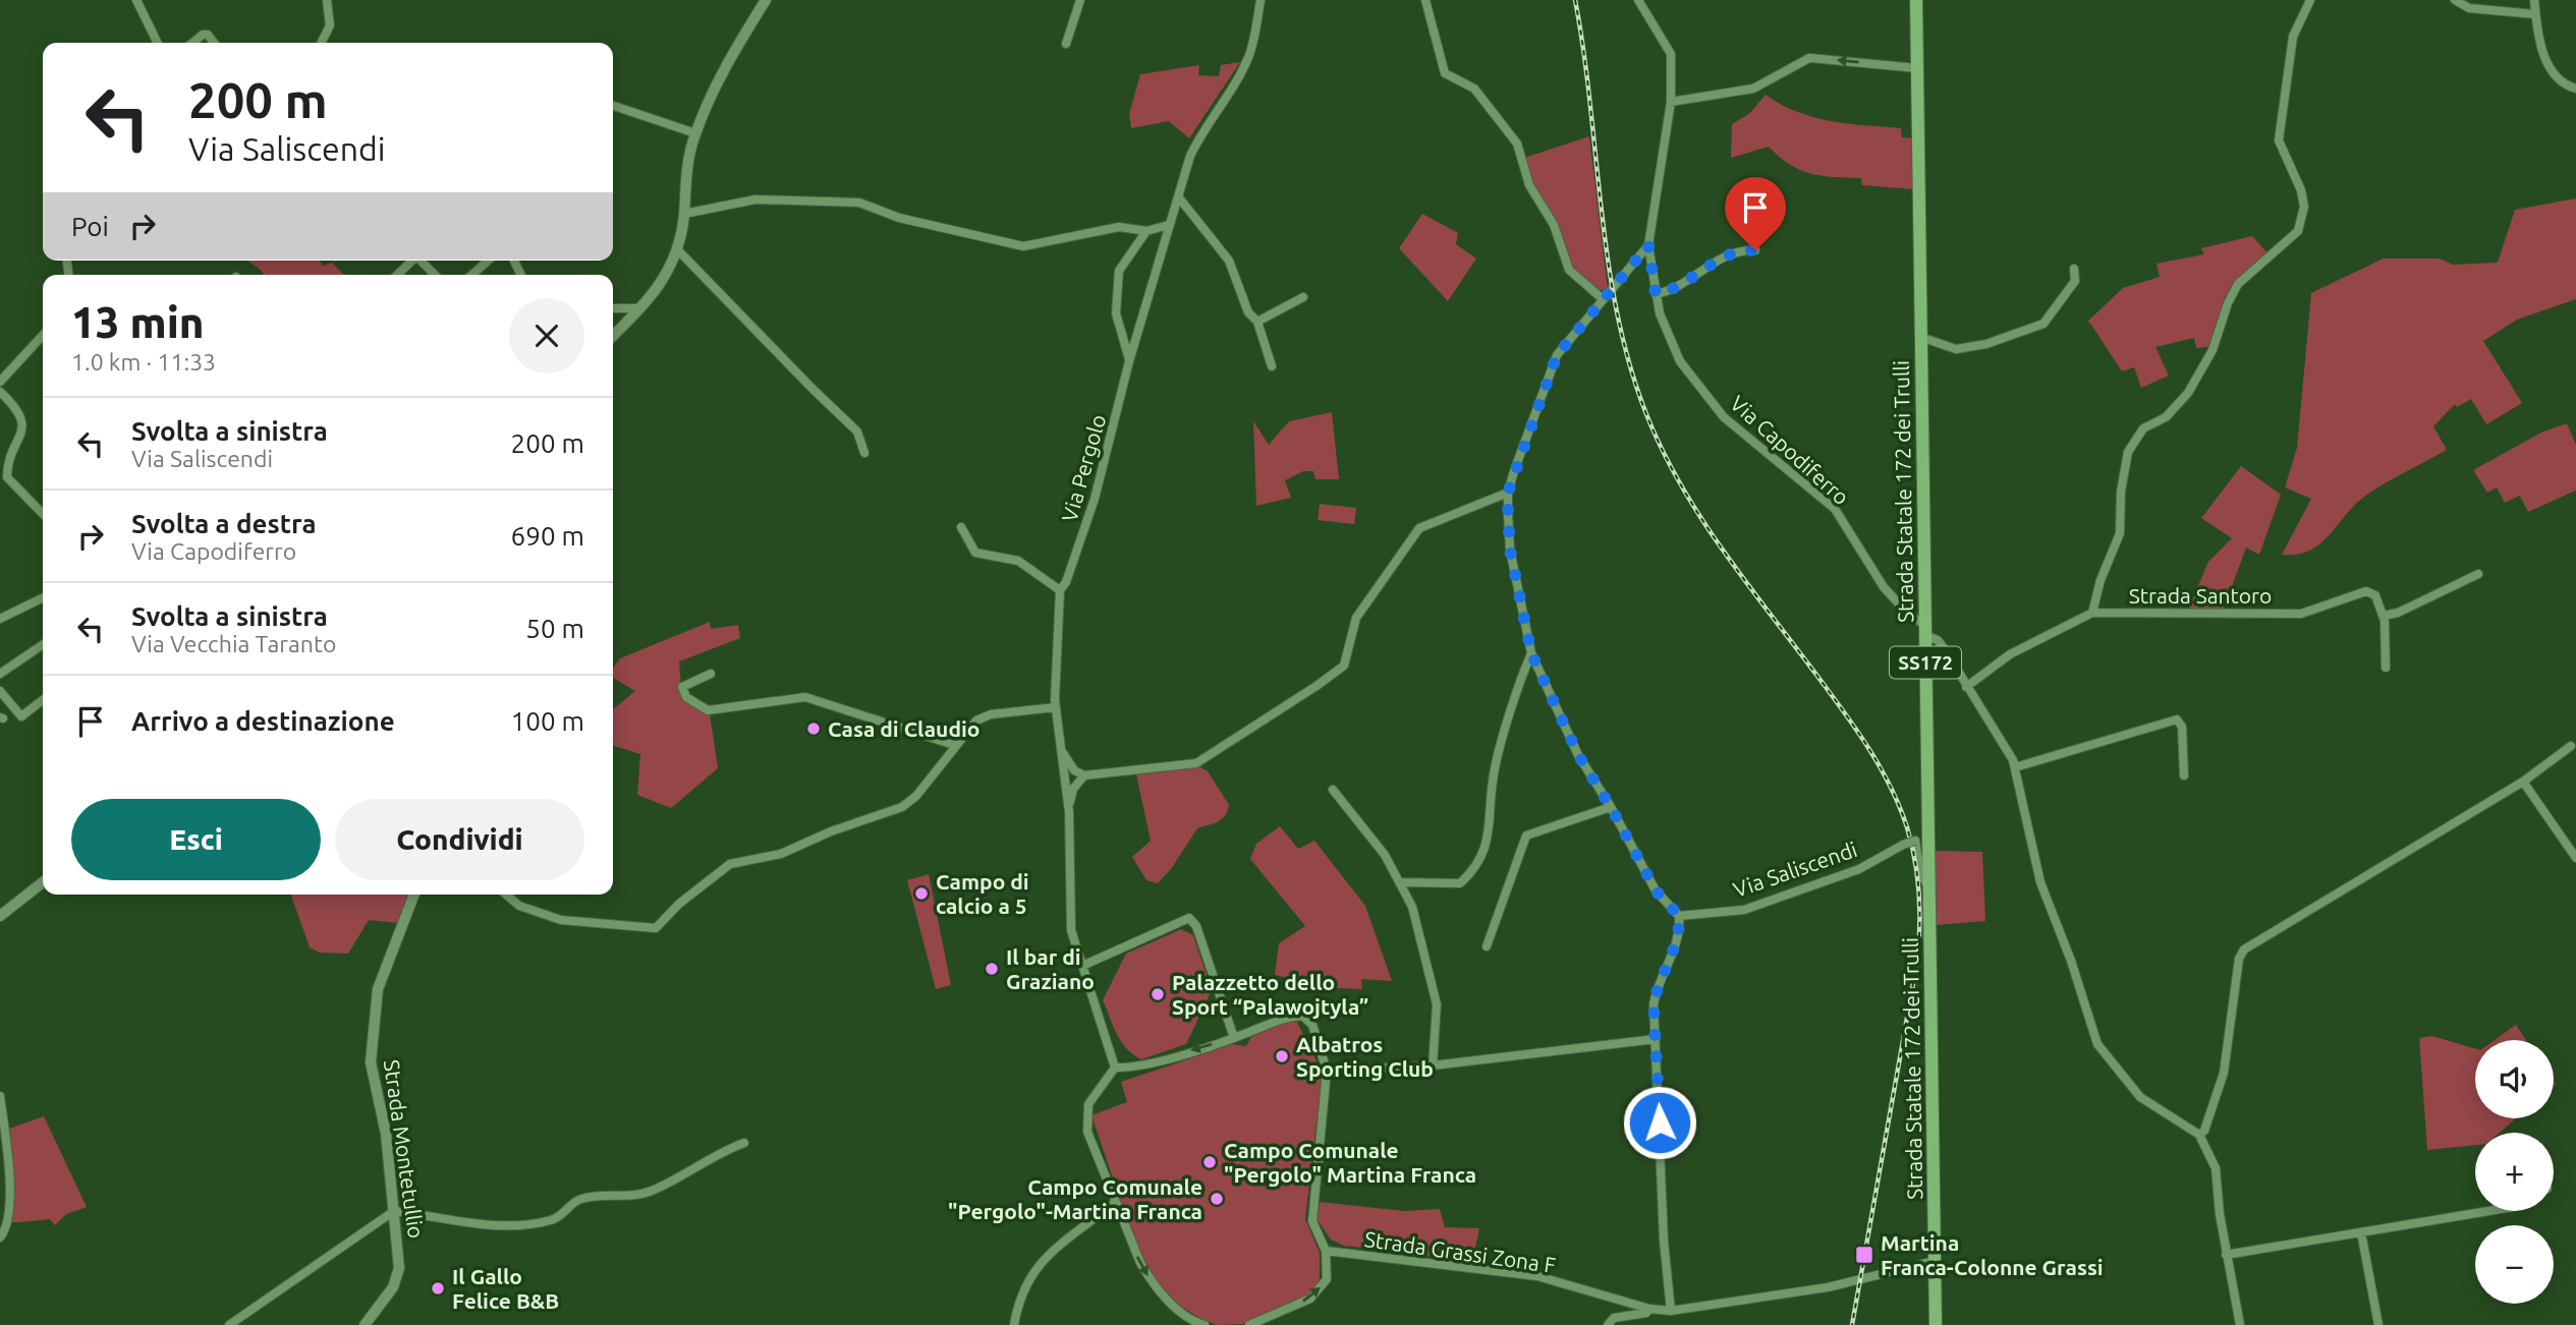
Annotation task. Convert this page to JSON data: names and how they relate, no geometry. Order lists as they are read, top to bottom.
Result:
{
  "streets": {
    "main road": ["Strada Statale 172 dei Trulli", "SS172"],
    "street": [
      "Via Capodiferro",
      "Via Pergolo",
      "Strada Santoro",
      "Via Saliscendi",
      "Strada Montetullio",
      "Strada Grassi Zona F"
    ]
  },
  "crossings": [
    ["Via Capodiferro", "Strada Statale 172 dei Trulli"],
    ["Via Capodiferro", "Strada Santoro"],
    ["Strada Statale 172 dei Trulli", "Via Saliscendi"],
    ["Strada Statale 172 dei Trulli", "Strada Grassi Zona F"]
  ],
  "places": {
    "other": [
      "Casa di Claudio",
      "Campo di calcio a 5",
      "Il bar di Graziano",
      "Palazzetto dello Sport “Palawojtyla”",
      "Albatros Sporting Club",
      "Campo Comunale \"Pergolo\" Martina Franca",
      "Campo Comunale \"Pergolo\"-Martina Franca",
      "Il Gallo Felice B&B"
    ],
    "transit": ["Martina Franca-Colonne Grassi"]
  },
  "page": {
    "turn": ["200 m", "Via Saliscendi"],
    "then": "Poi",
    "heading": ["13 min", "1.0 km · 11:33"],
    "list": [
      {
        "name": "Svolta a sinistra",
        "note": "Via Saliscendi",
        "value": "200 m"
      },
      {
        "name": "Svolta a destra",
        "note": "Via Capodiferro",
        "value": "690 m"
      },
      {
        "name": "Svolta a sinistra",
        "note": "Via Vecchia Taranto",
        "value": "50 m"
      },
      {
        "name": "Arrivo a destinazione",
        "value": "100 m"
      }
    ],
    "buttons": ["Esci", "Condividi"],
    "map_buttons": ["+", "−"]
  }
}
